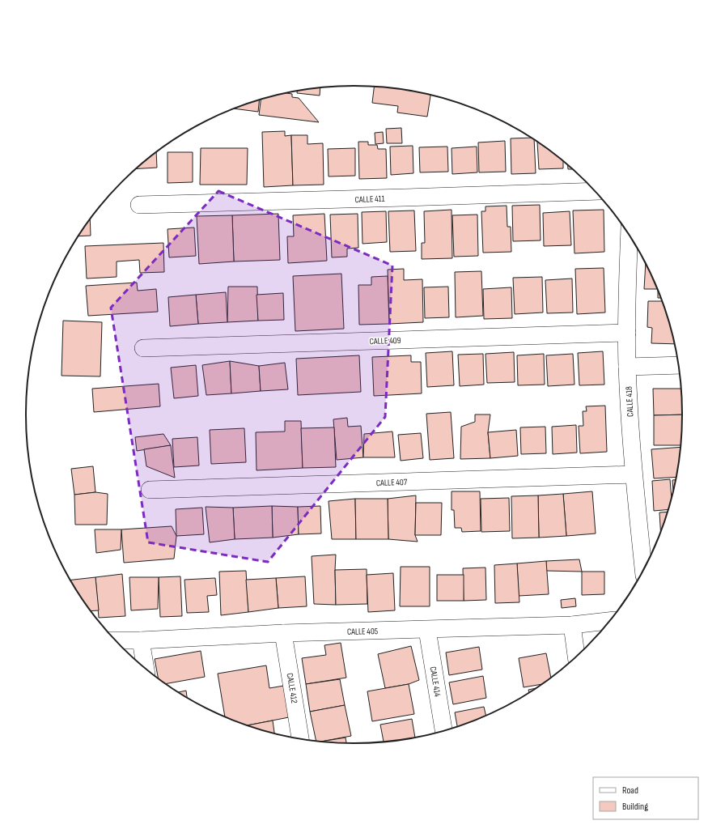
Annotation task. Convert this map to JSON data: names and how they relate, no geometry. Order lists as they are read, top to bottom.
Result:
{
  "streets": {
    "street": [
      "CALLE 411",
      "CALLE 409",
      "CALLE 418",
      "CALLE 407",
      "CALLE 405",
      "CALLE 414",
      "CALLE 412"
    ]
  },
  "crossings": [
    ["CALLE 409", "CALLE 418"],
    ["CALLE 418", "CALLE 407"],
    ["CALLE 405", "CALLE 414"],
    ["CALLE 405", "CALLE 412"]
  ],
  "legend": ["Road", "Building"]
}
